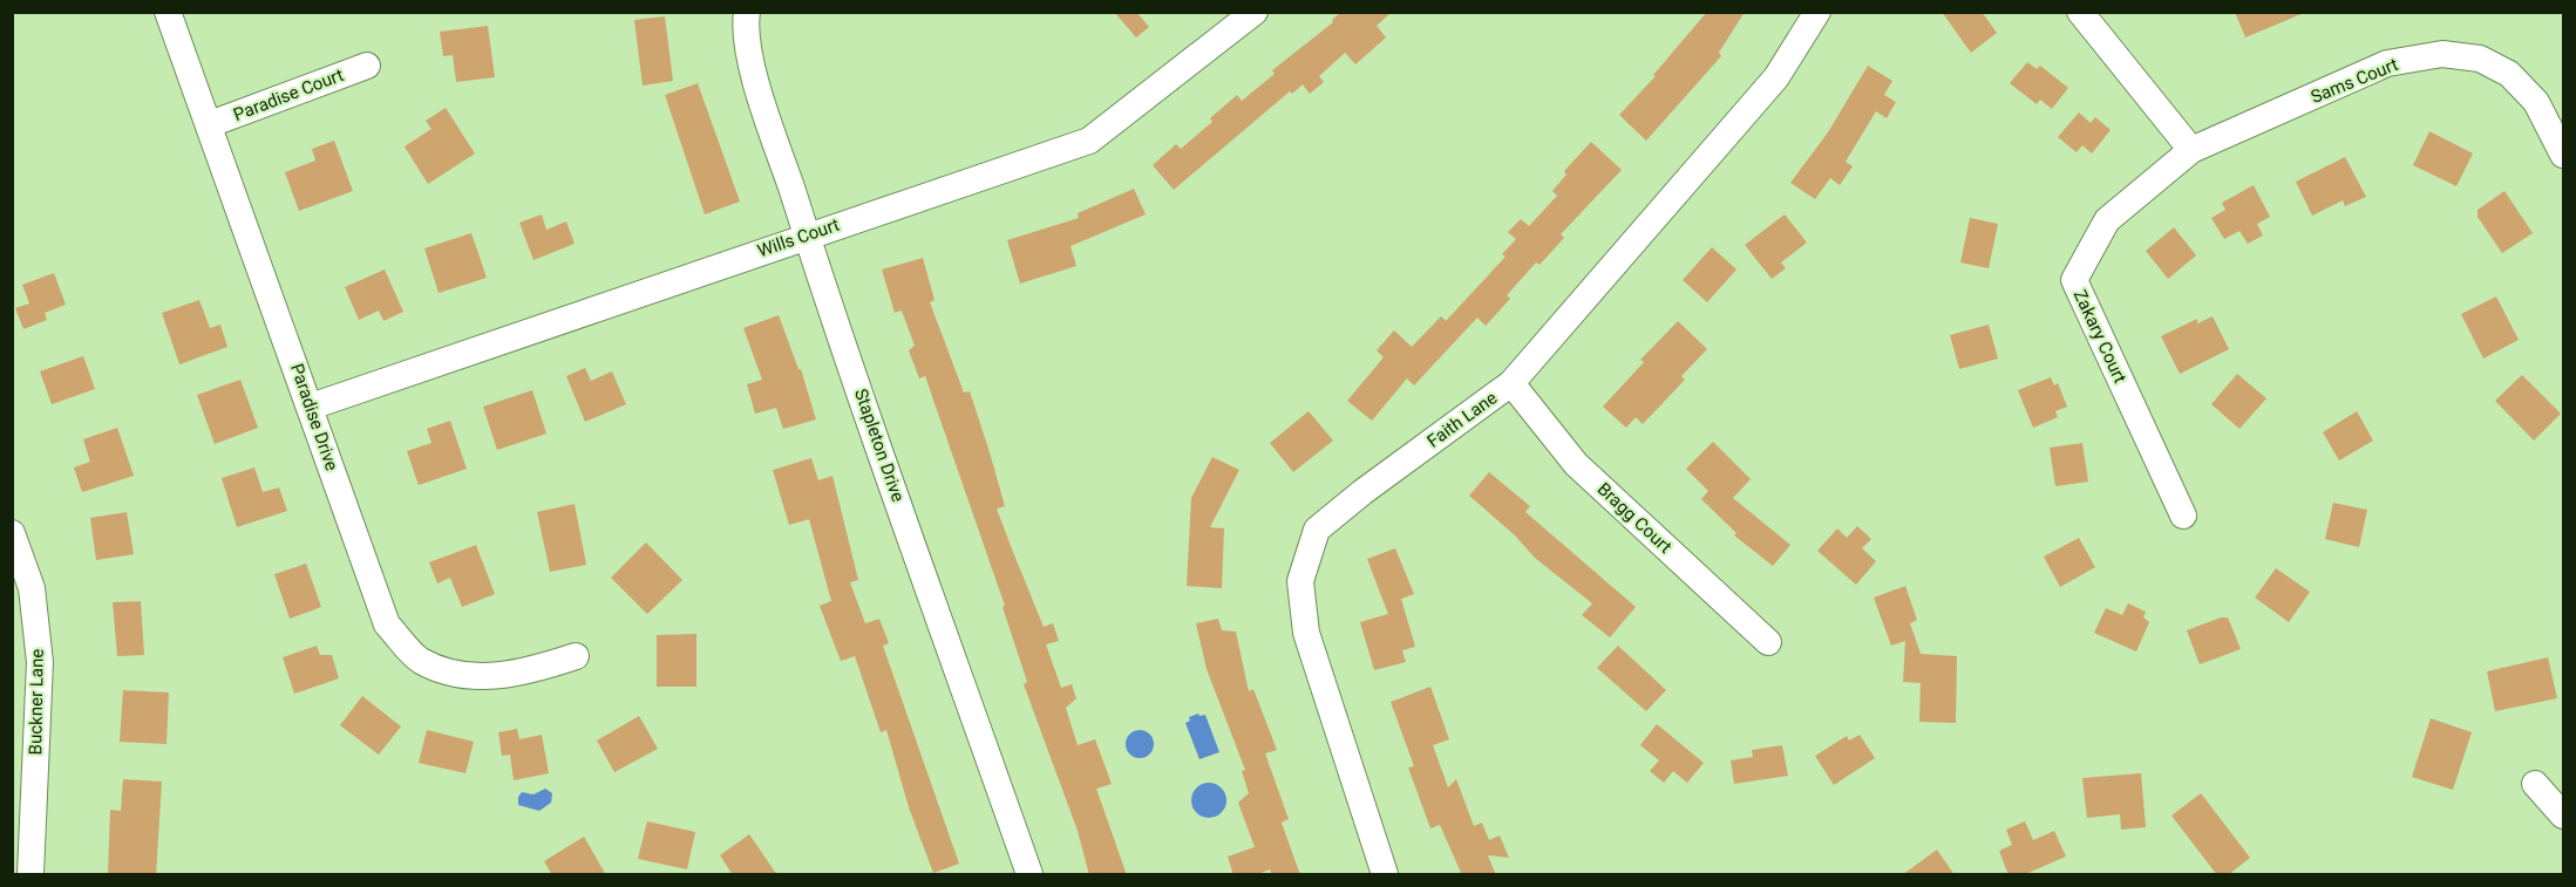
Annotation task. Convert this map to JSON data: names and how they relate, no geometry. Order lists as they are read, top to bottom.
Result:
{
  "streets": {
    "street": [
      "Sams Court",
      "Paradise Court",
      "Wills Court",
      "Zakary Court",
      "Paradise Drive",
      "Faith Lane",
      "Stapleton Drive",
      "Bragg Court",
      "Buckner Lane"
    ]
  },
  "crossings": [
    ["Sams Court", "Zakary Court"],
    ["Paradise Court", "Paradise Drive"],
    ["Wills Court", "Paradise Drive"],
    ["Wills Court", "Stapleton Drive"],
    ["Faith Lane", "Bragg Court"]
  ]
}
